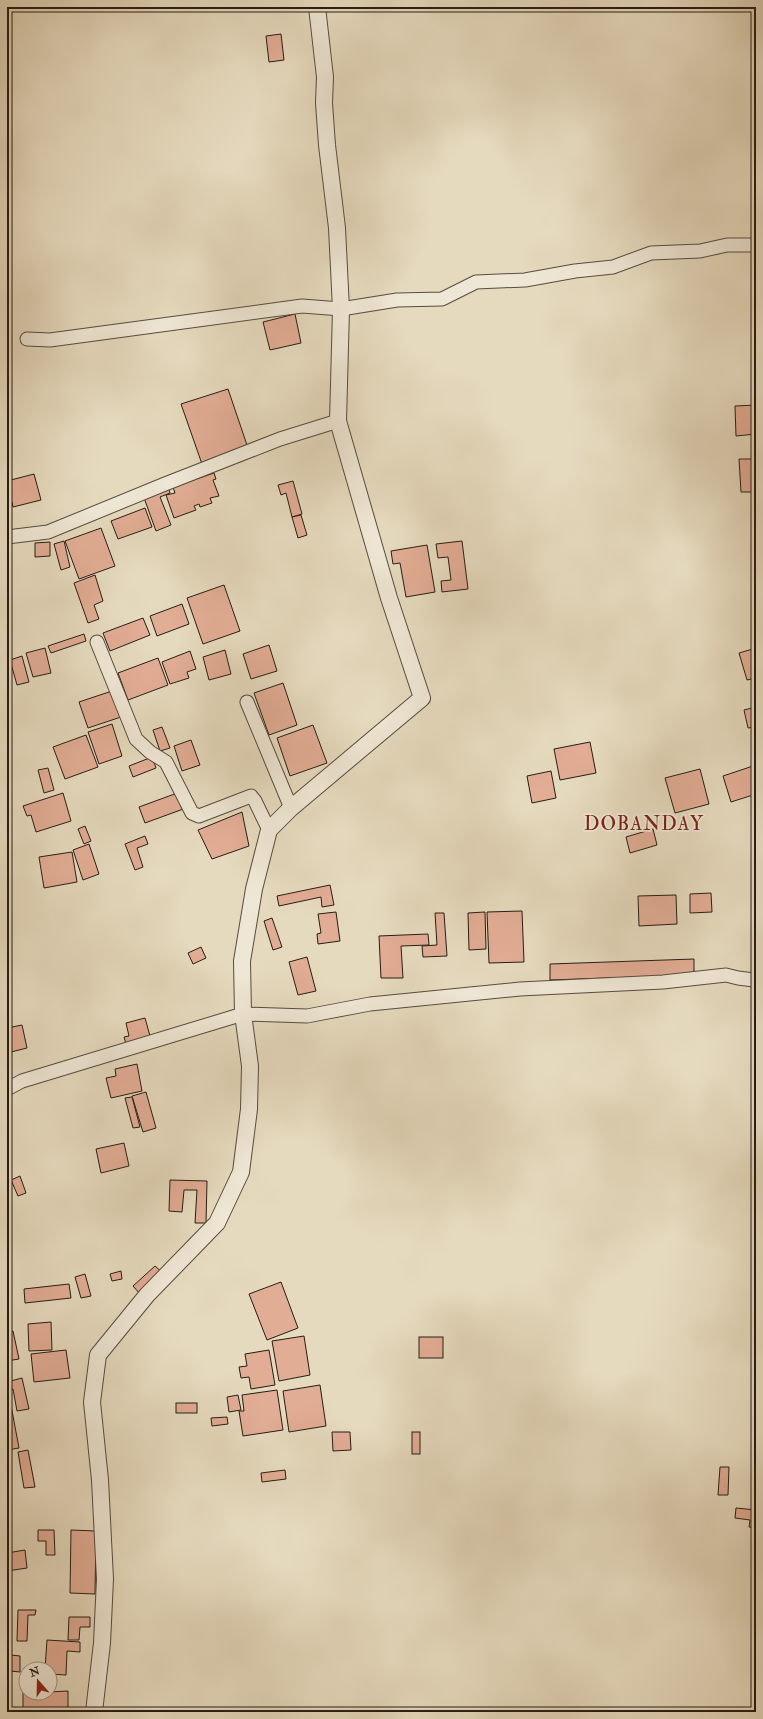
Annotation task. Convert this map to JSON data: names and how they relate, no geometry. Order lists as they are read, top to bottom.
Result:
{
  "districts": ["DOBANDAY"],
  "north": "top"
}
